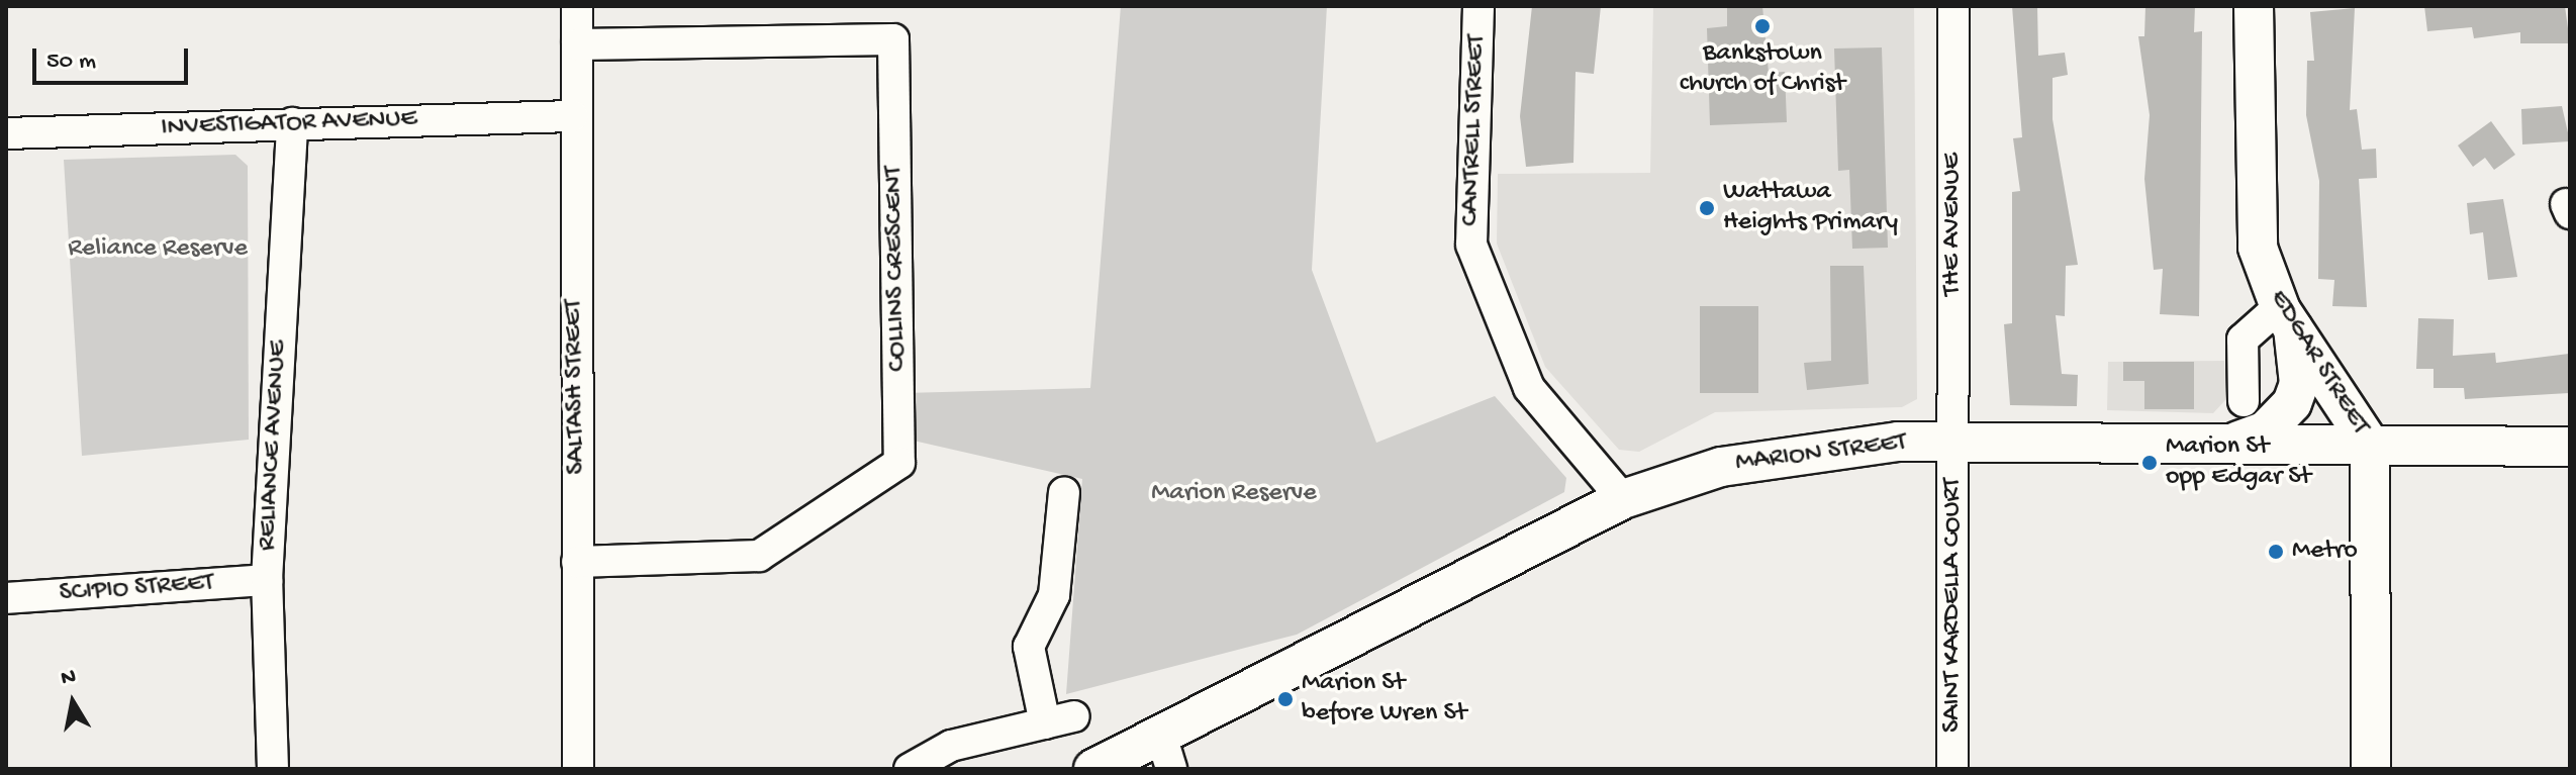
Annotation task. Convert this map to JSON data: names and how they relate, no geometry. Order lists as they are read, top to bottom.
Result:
{
  "streets": {
    "main road": ["EDGAR STREET", "MARION STREET"],
    "street": [
      "INVESTIGATOR AVENUE",
      "CANTRELL STREET",
      "THE AVENUE",
      "COLLINS CRESCENT",
      "SALTASH STREET",
      "RELIANCE AVENUE",
      "SCIPIO STREET",
      "SAINT KARDELLA COURT"
    ]
  },
  "crossings": [
    ["INVESTIGATOR AVENUE", "SALTASH STREET"],
    ["INVESTIGATOR AVENUE", "RELIANCE AVENUE"],
    ["CANTRELL STREET", "MARION STREET"],
    ["THE AVENUE", "MARION STREET"],
    ["THE AVENUE", "SAINT KARDELLA COURT"],
    ["COLLINS CRESCENT", "SALTASH STREET"],
    ["EDGAR STREET", "MARION STREET"],
    ["RELIANCE AVENUE", "SCIPIO STREET"],
    ["MARION STREET", "SAINT KARDELLA COURT"]
  ],
  "parks": ["Reliance Reserve", "Marion Reserve"],
  "places": [
    "Bankstown church of Christ",
    "Wattawa Heights Primary",
    "Marion St opp Edgar St",
    "Metro",
    "Marion St before Wren St"
  ],
  "scale_bar": "50 m",
  "north": "top"
}
